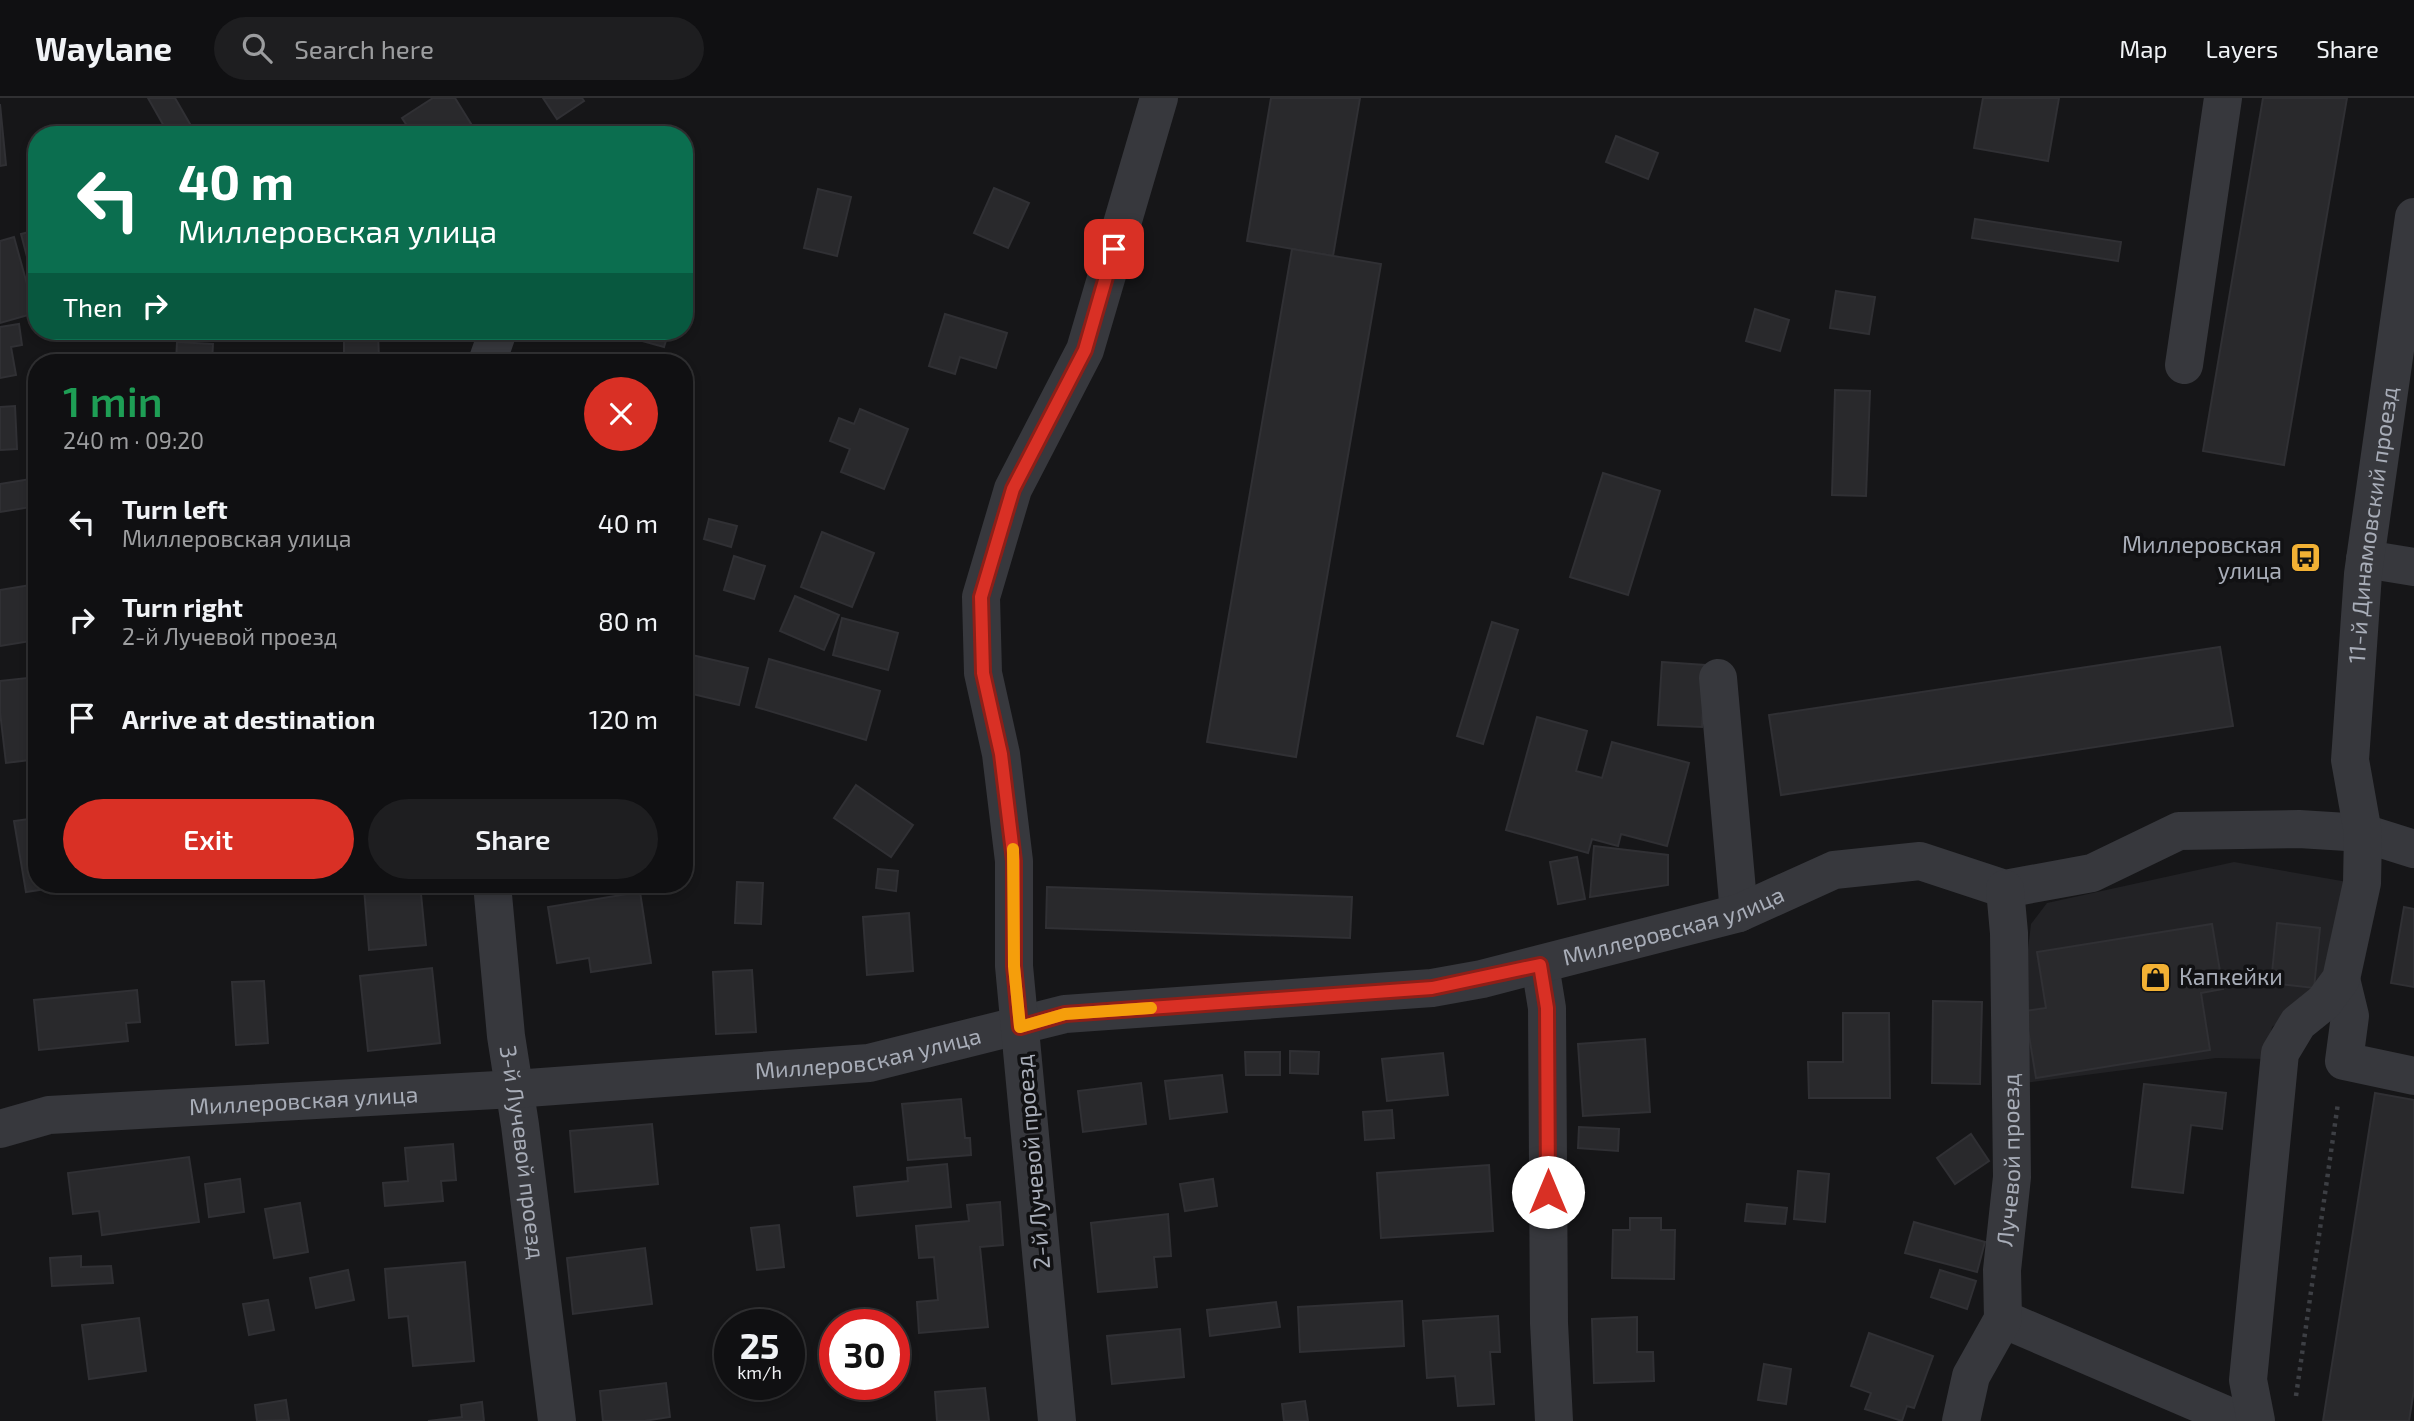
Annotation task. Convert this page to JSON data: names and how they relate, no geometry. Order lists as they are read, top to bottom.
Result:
{
  "streets": {
    "street": [
      "11-й Динамовский проезд",
      "Миллеровская улица",
      "3-й Лучевой проезд",
      "Лучевой проезд",
      "2-й Лучевой проезд"
    ]
  },
  "crossings": [
    ["11-й Динамовский проезд", "Миллеровская улица"],
    ["Миллеровская улица", "3-й Лучевой проезд"],
    ["Миллеровская улица", "Лучевой проезд"],
    ["Миллеровская улица", "2-й Лучевой проезд"]
  ],
  "places": {
    "bus stop": ["Миллеровская улица"],
    "shop": ["Капкейки"]
  },
  "page": {
    "header": "Waylane",
    "search": "Search here",
    "nav": ["Map", "Layers", "Share"],
    "turn": ["40 m", "Миллеровская улица"],
    "then": "Then",
    "heading": ["1 min", "240 m · 09:20"],
    "list": [
      {
        "name": "Turn left",
        "note": "Миллеровская улица",
        "value": "40 m"
      },
      {
        "name": "Turn right",
        "note": "2-й Лучевой проезд",
        "value": "80 m"
      },
      {
        "name": "Arrive at destination",
        "value": "120 m"
      }
    ],
    "buttons": ["Exit", "Share"],
    "speed": "25 km/h",
    "limit": "30"
  }
}
